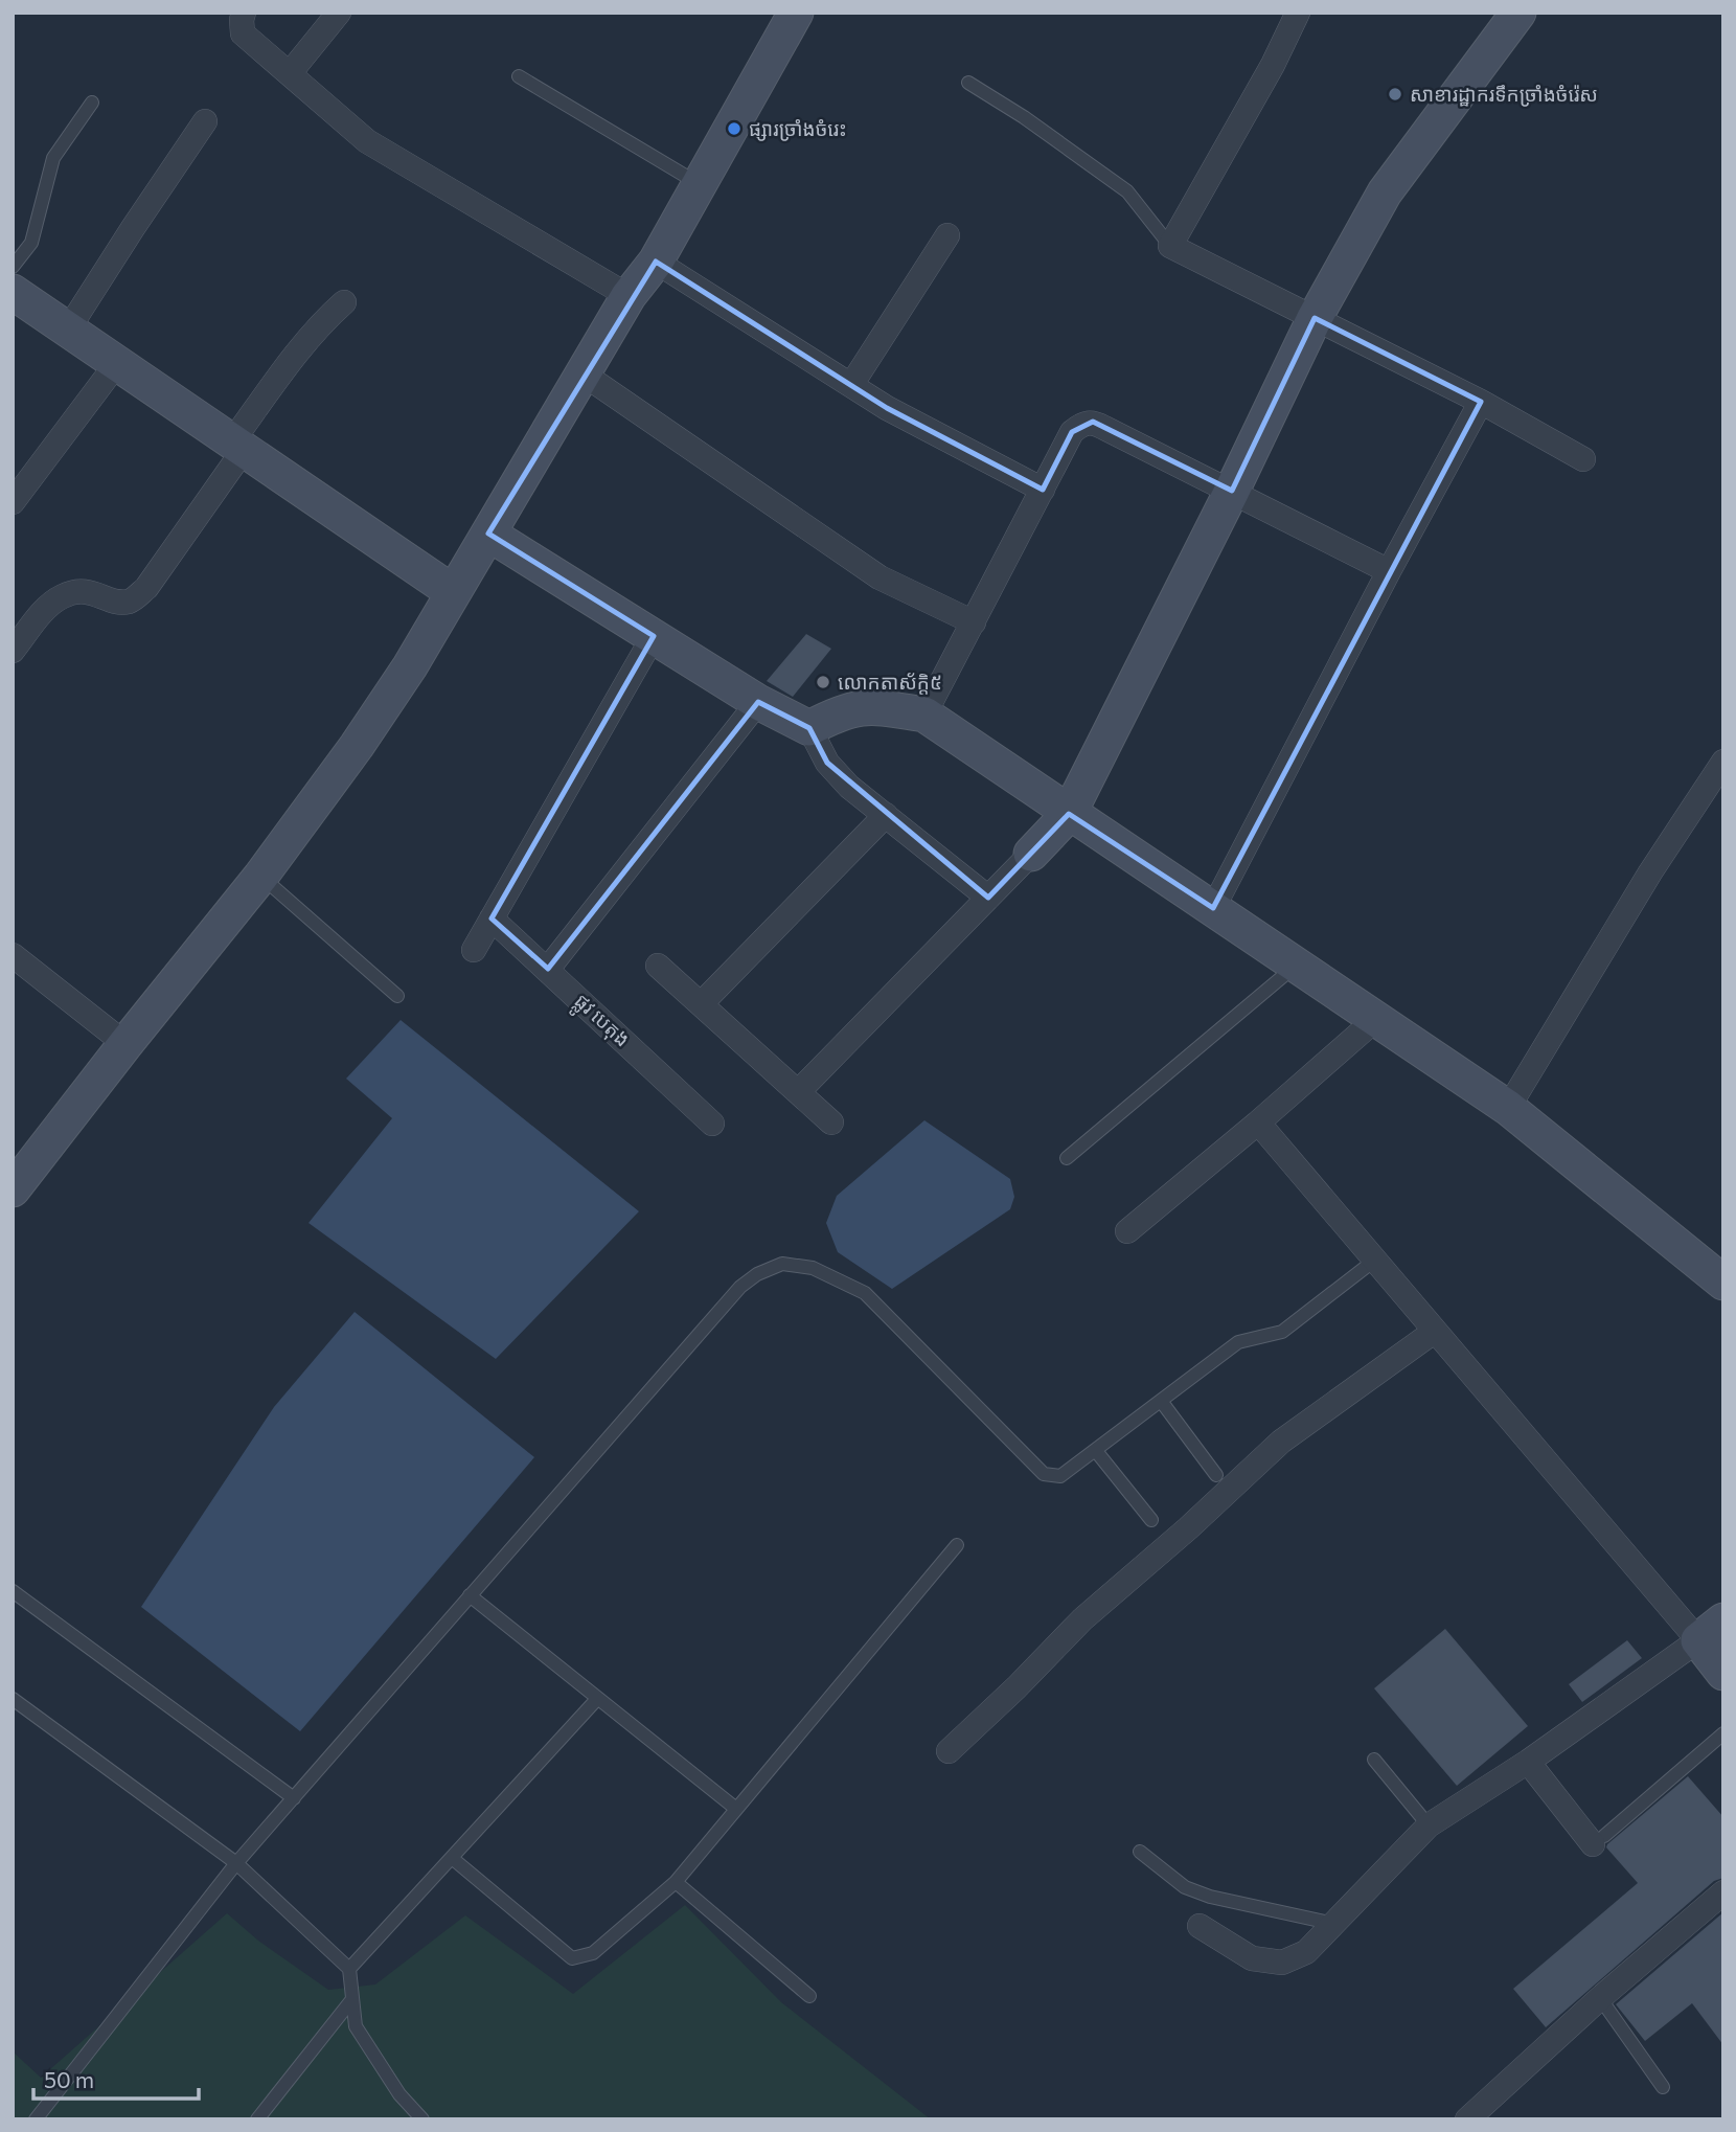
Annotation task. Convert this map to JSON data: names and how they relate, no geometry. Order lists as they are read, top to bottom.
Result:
{
  "streets": {
    "street": ["ផ្លូវ បេតុង"]
  },
  "places": ["សាខារដ្ឋាករទឹកច្រាំងចំរ៉េស", "ផ្សារច្រាំងចំរេះ", "លោកតាស័ក្តិ៥"],
  "scale_bar": "50 m"
}
